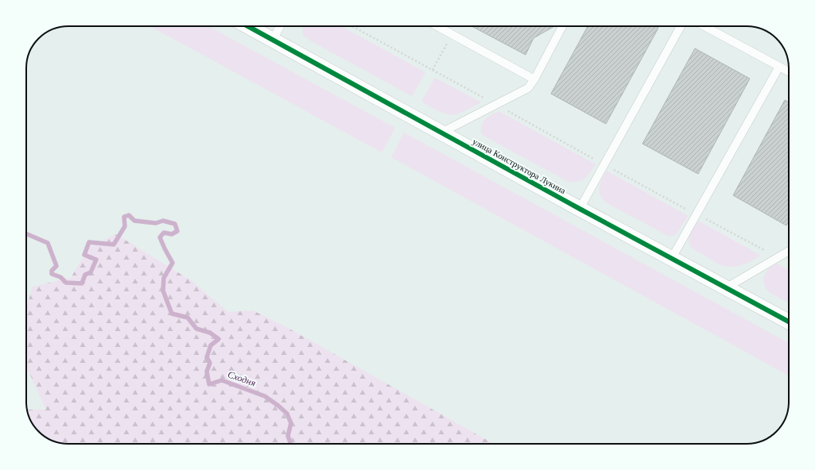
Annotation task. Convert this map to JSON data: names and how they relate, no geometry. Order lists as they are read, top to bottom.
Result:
{
  "streets": {
    "street": ["улица Конструктора Лукина"]
  },
  "water": ["Сходня"]
}
